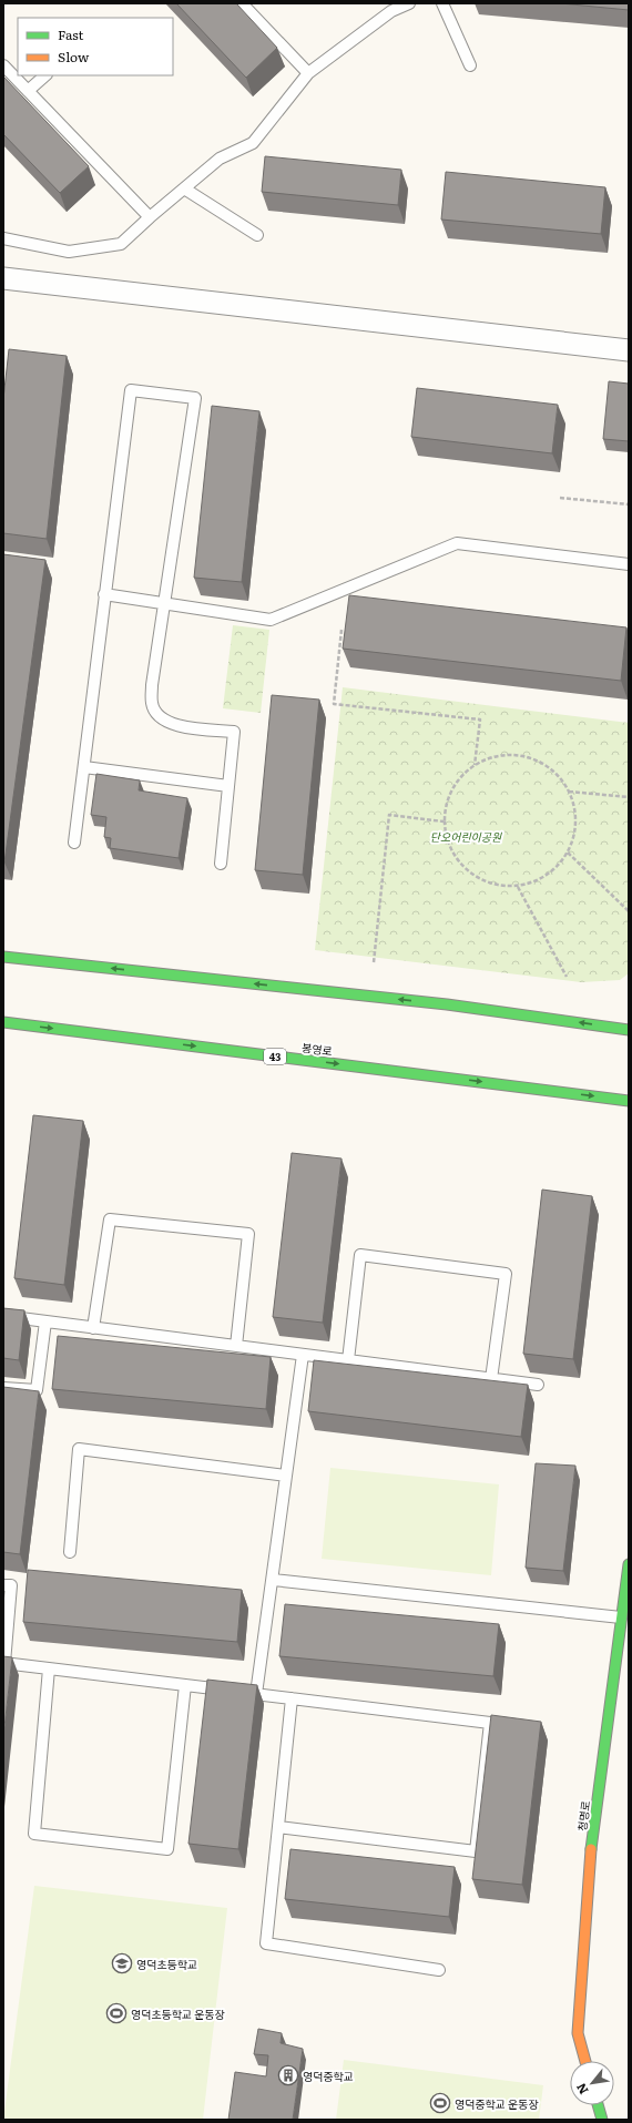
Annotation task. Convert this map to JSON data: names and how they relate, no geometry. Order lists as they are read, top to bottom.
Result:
{
  "streets": {
    "main road": ["봉영로", "43", "청명로"]
  },
  "parks": ["단오어린이공원"],
  "places": {
    "school or university": ["영덕초등학교"],
    "sports": ["영덕초등학교 운동장", "영덕중학교 운동장"],
    "building": ["영덕중학교"]
  },
  "legend": ["Fast", "Slow"],
  "north": "bottom left"
}
